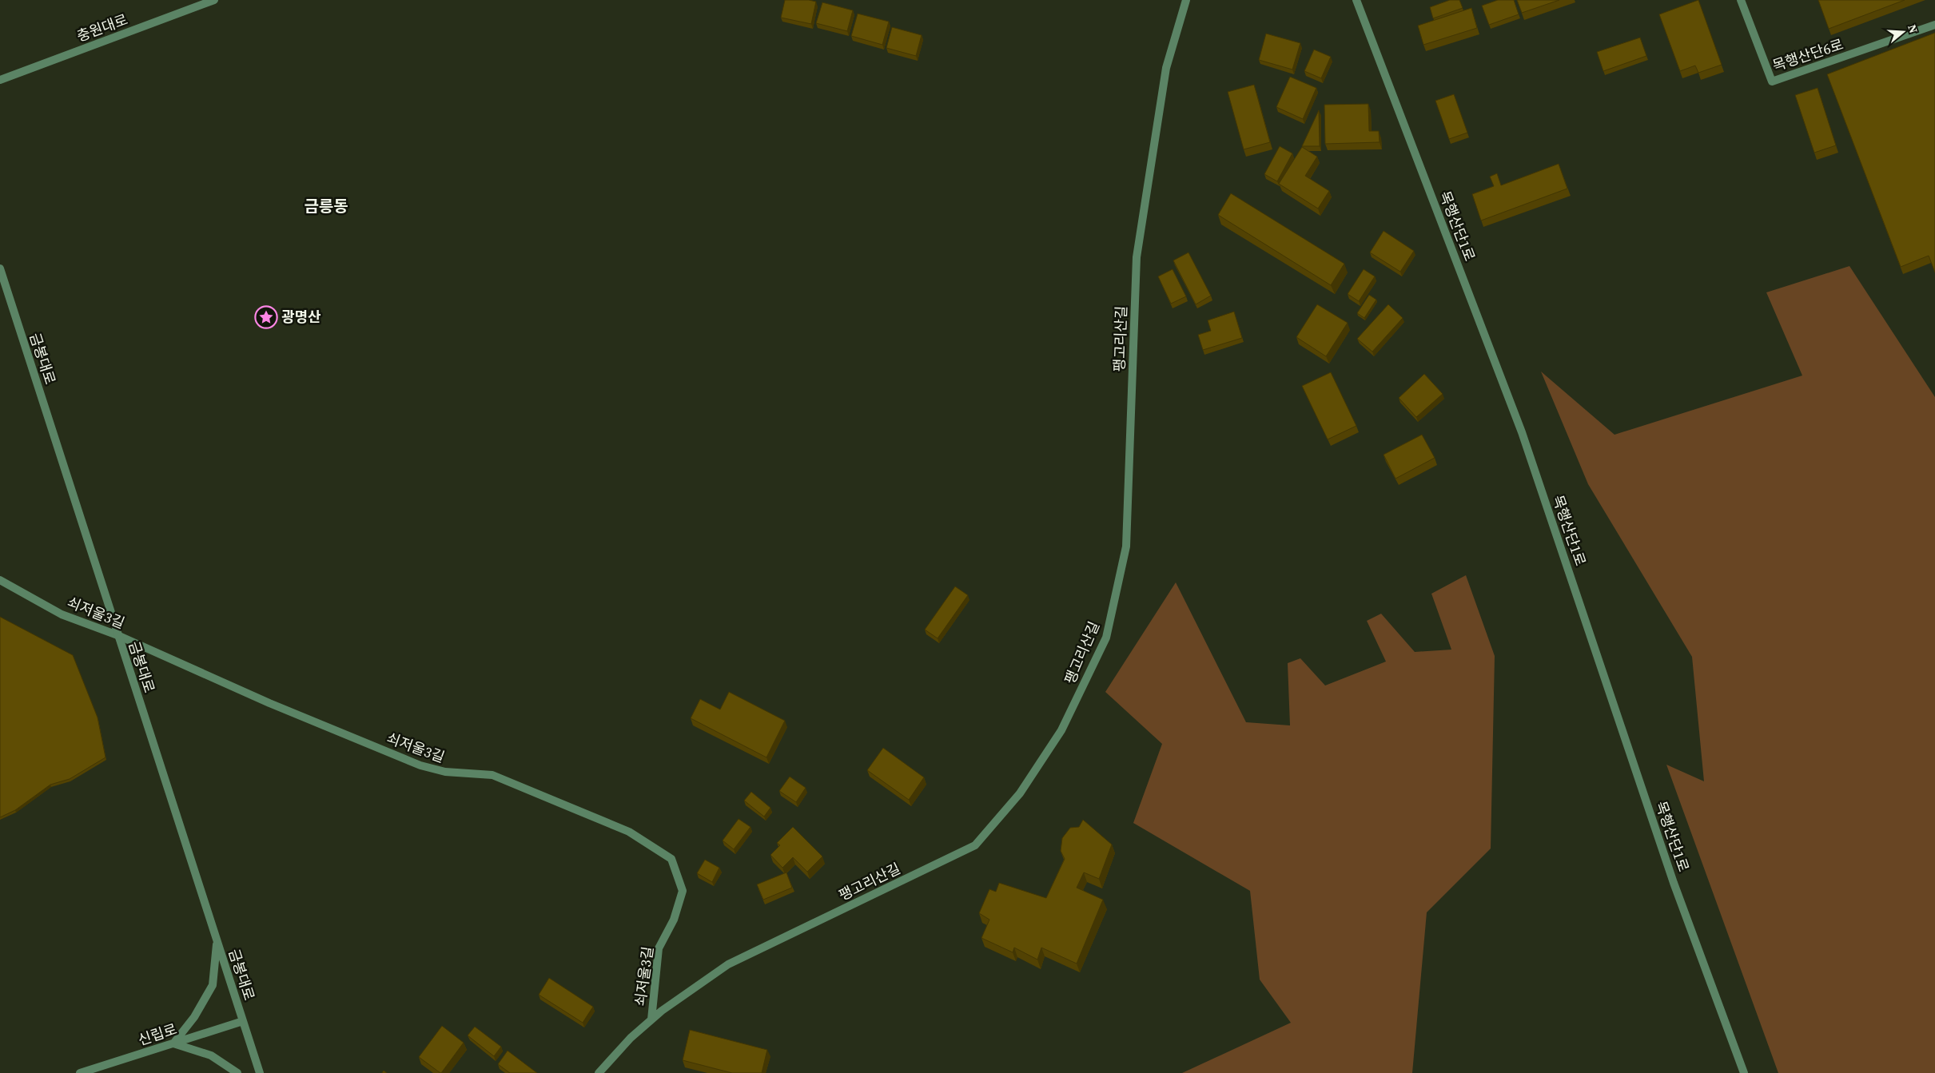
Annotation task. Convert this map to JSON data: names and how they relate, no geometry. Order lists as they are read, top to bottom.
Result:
{
  "streets": {
    "street": [
      "충원대로",
      "목행산단6로",
      "목행산단1로",
      "팽고리산길",
      "금봉대로",
      "쇠저울3길",
      "신립로"
    ]
  },
  "crossings": [
    ["팽고리산길", "쇠저울3길"],
    ["금봉대로", "쇠저울3길"],
    ["금봉대로", "신립로"]
  ],
  "districts": ["금릉동"],
  "places": {
    "place": ["광명산"]
  },
  "north": "right"
}
